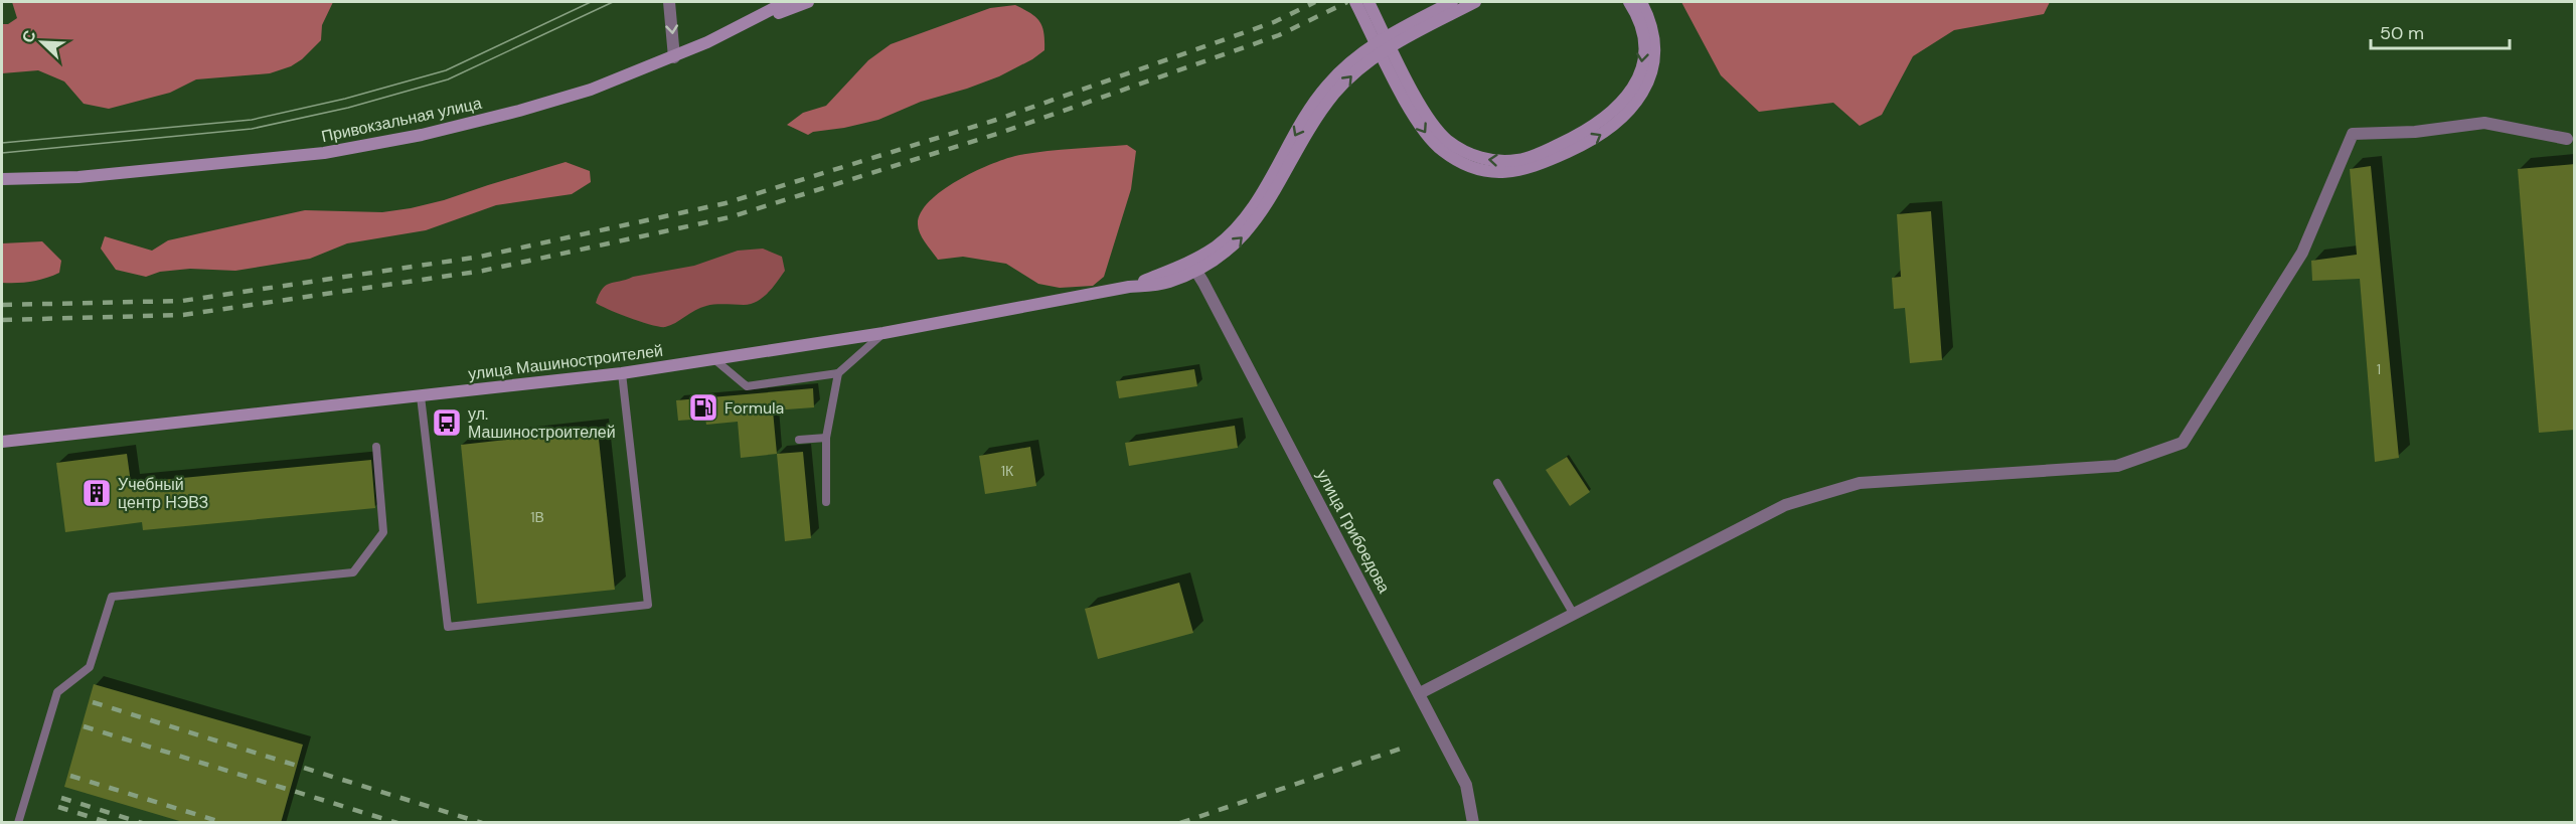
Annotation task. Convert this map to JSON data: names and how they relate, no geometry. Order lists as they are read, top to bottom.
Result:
{
  "streets": {
    "main road": ["Привокзальная улица", "улица Машиностроителей"],
    "street": ["улица Грибоедова"]
  },
  "crossings": [
    ["улица Машиностроителей", "улица Грибоедова"]
  ],
  "places": {
    "fuel station": ["Formula"],
    "bus stop": ["ул. Машиностроителей"],
    "building": ["Учебный центр НЭВЗ"]
  },
  "house_numbers": ["1", "1К", "1В"],
  "scale_bar": "50 m",
  "north": "top left"
}
